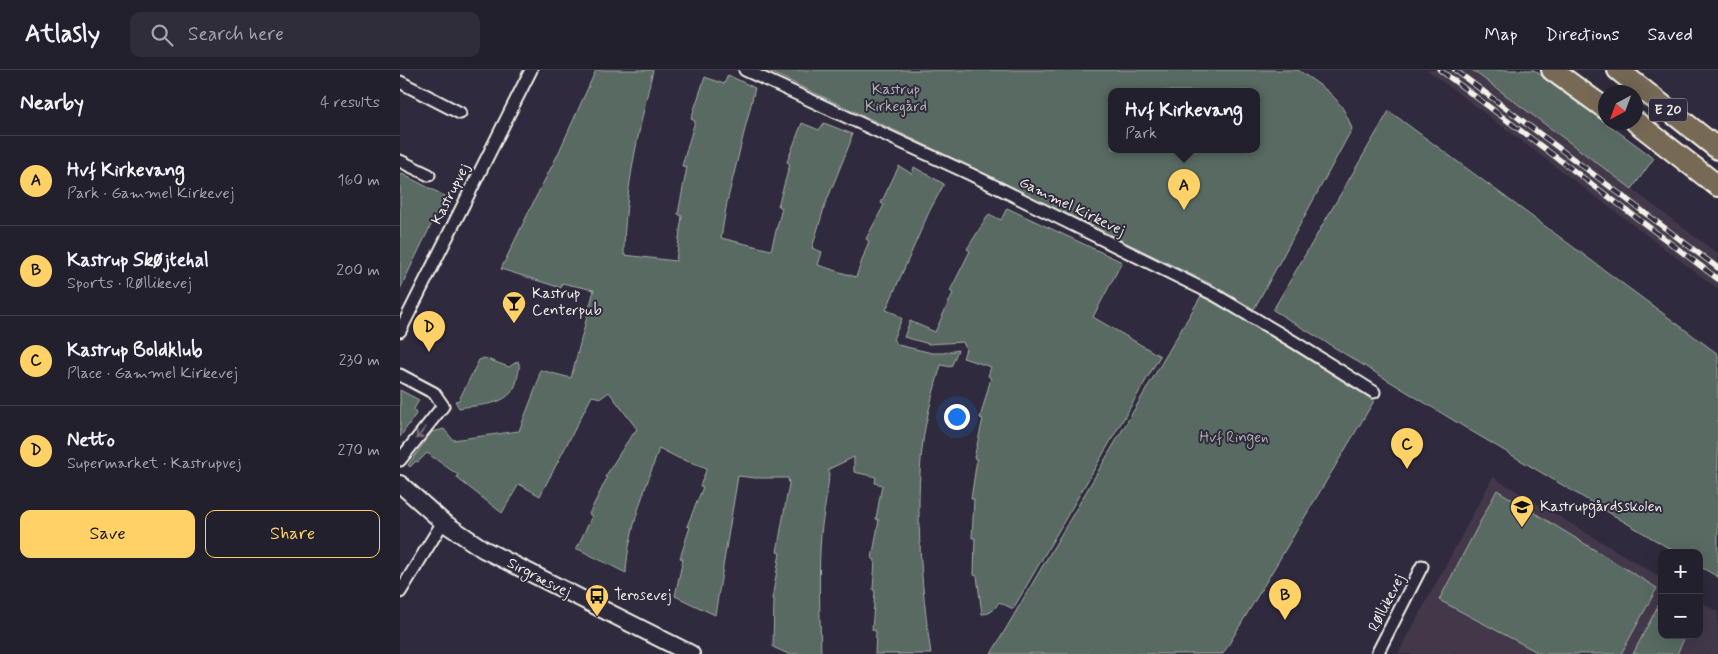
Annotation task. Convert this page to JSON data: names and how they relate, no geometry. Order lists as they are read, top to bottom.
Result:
{
  "streets": {
    "highway": ["E 20"],
    "street": [
      "Kastrupvej",
      "Gammel Kirkevej",
      "Sirgræsvej",
      "Røllikevej"
    ]
  },
  "parks": ["Kastrup Kirkegård", "Hvf Ringen"],
  "places": {
    "bar": ["Kastrup Centerpub"],
    "school or university": ["Kastrupgårdsskolen"],
    "bus stop": ["Terosevej"]
  },
  "north": "bottom left",
  "page": {
    "header": "Atlasly",
    "search": "Search here",
    "nav": ["Map", "Directions", "Saved"],
    "heading": ["Nearby", "4 results"],
    "popup": ["Hvf Kirkevang", "Park"],
    "list": [
      {
        "mark": "A",
        "name": "Hvf Kirkevang",
        "note": "Park · Gammel Kirkevej",
        "value": "160 m"
      },
      {
        "mark": "B",
        "name": "Kastrup Skøjtehal",
        "note": "Sports · Røllikevej",
        "value": "200 m"
      },
      {
        "mark": "C",
        "name": "Kastrup Boldklub",
        "note": "Place · Gammel Kirkevej",
        "value": "230 m"
      },
      {
        "mark": "D",
        "name": "Netto",
        "note": "Supermarket · Kastrupvej",
        "value": "270 m"
      }
    ],
    "pins": [
      "A",
      "D",
      "C",
      "B"
    ],
    "buttons": ["Save", "Share"],
    "map_buttons": ["+", "−"]
  }
}
